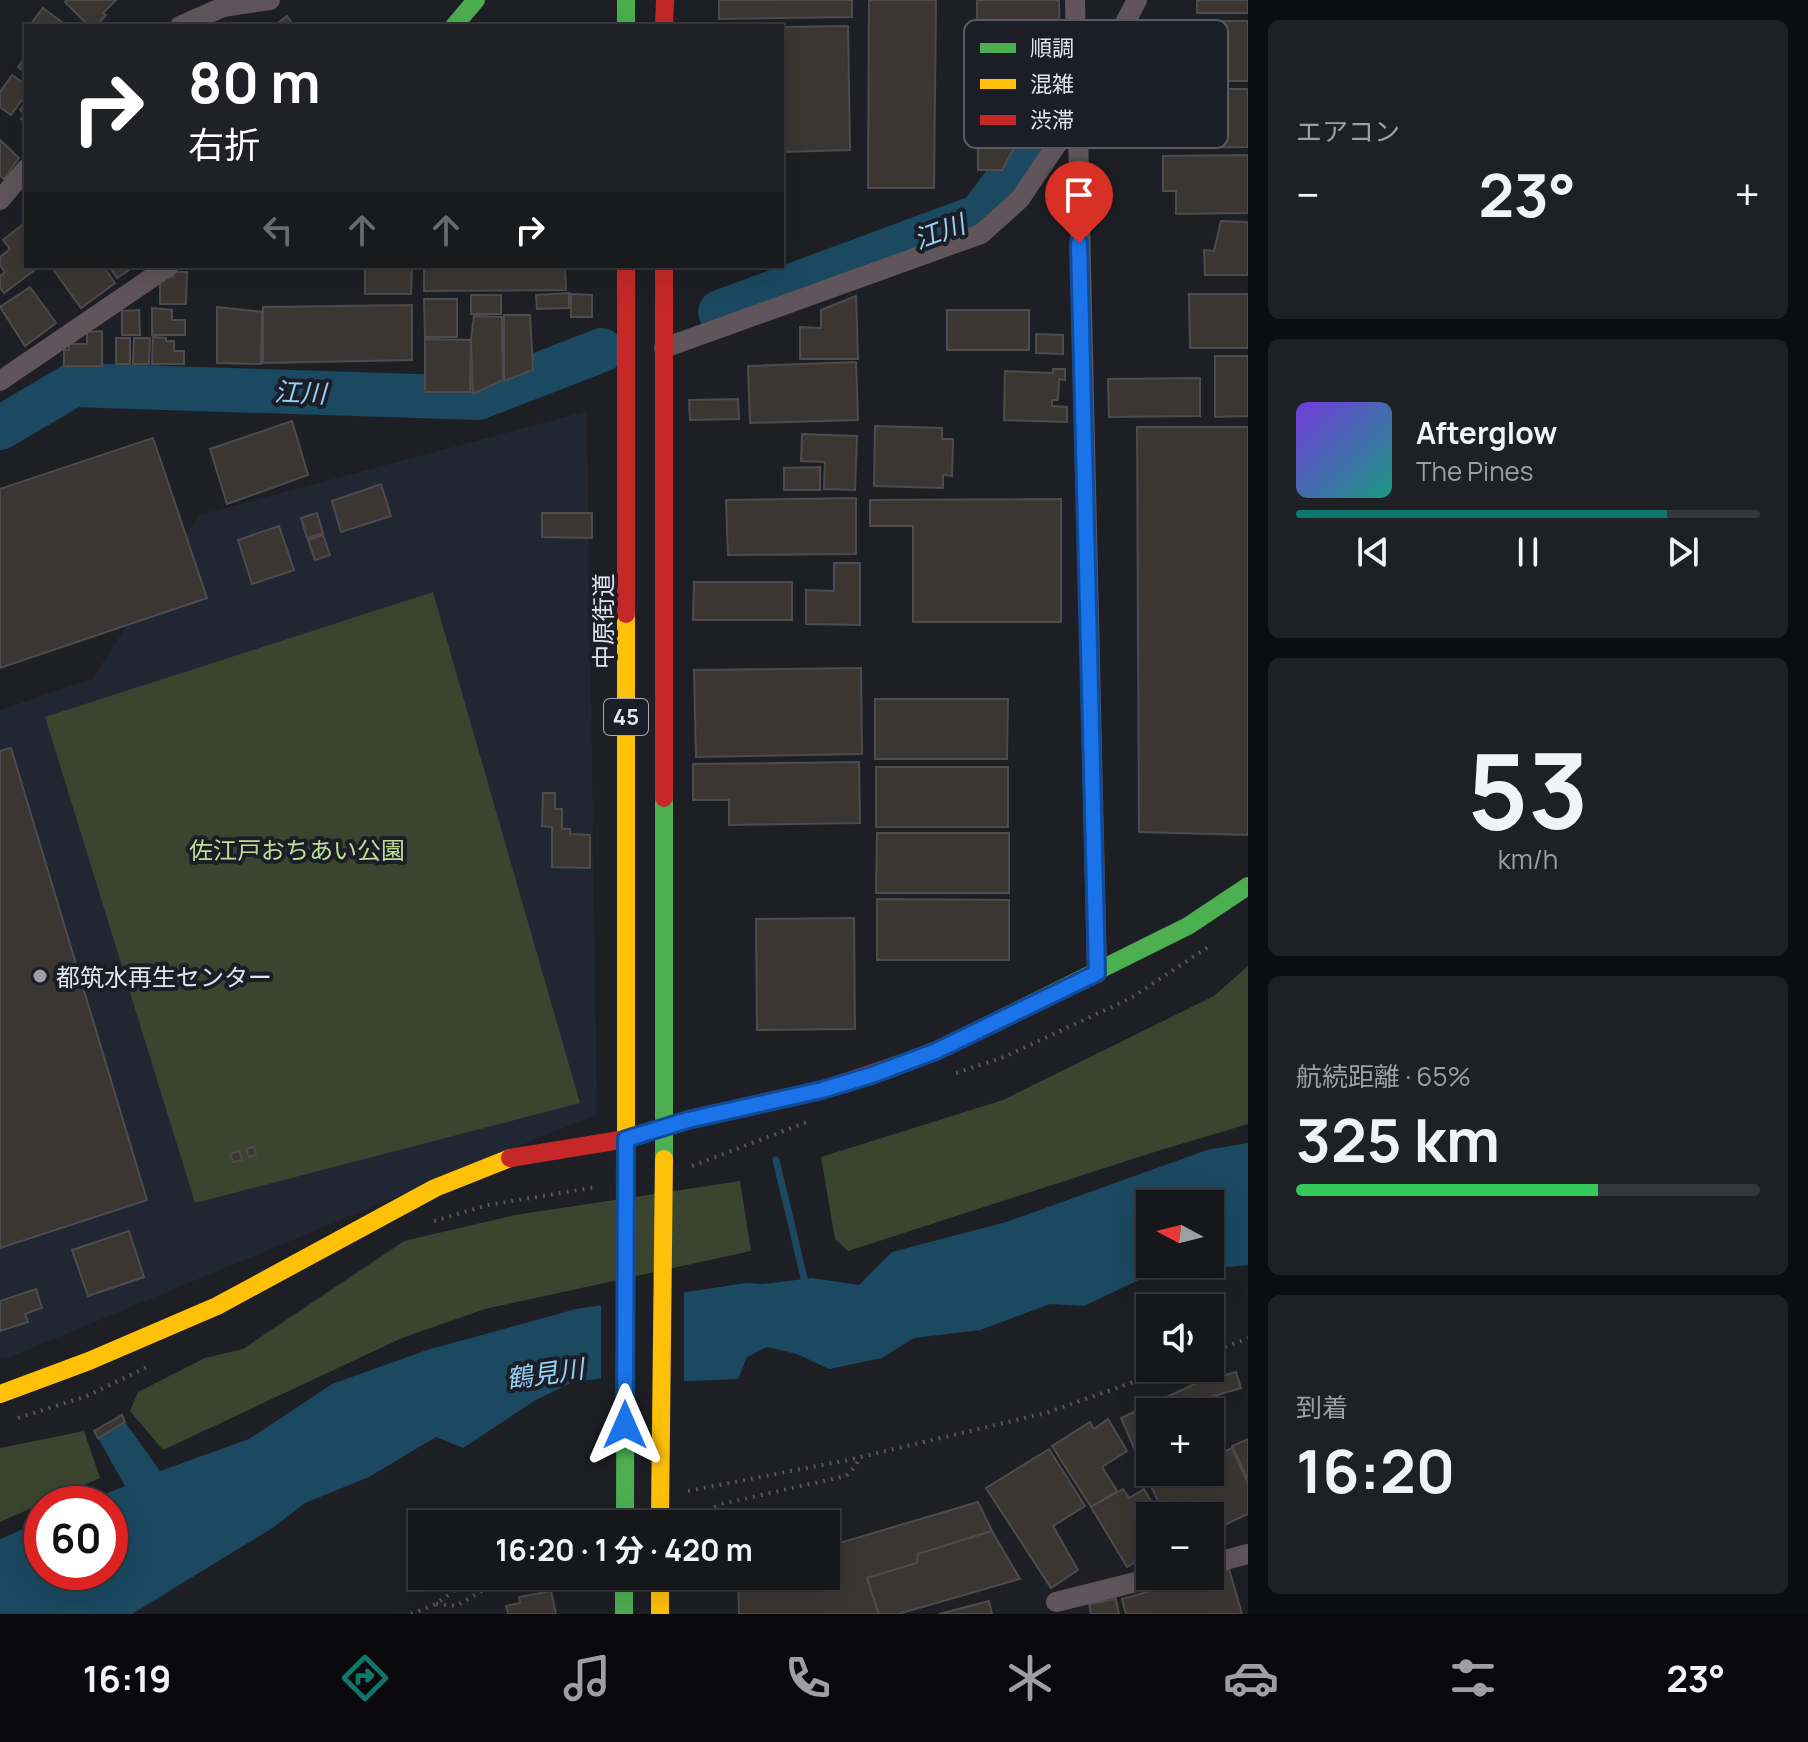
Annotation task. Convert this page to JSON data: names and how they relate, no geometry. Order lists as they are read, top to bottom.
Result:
{
  "streets": {
    "main road": ["中原街道", "45"]
  },
  "water": ["江川", "鶴見川"],
  "parks": ["佐江戸おちあい公園"],
  "places": ["都筑水再生センター"],
  "legend": ["順調", "混雑", "渋滞"],
  "north": "left",
  "page": {
    "tile": [
      "エアコン",
      ["53", "km/h"],
      ["航続距離 · 65%", "325 km"],
      ["到着", "16:20"]
    ],
    "turn": ["80 m", "右折"],
    "heat": ["−", "23°", "+"],
    "song": ["Afterglow", "The Pines"],
    "map_buttons": ["+", "−"],
    "limit": "60",
    "trip": "16:20 · 1 分 · 420 m",
    "tabs": ["16:19", "23°"]
  }
}
